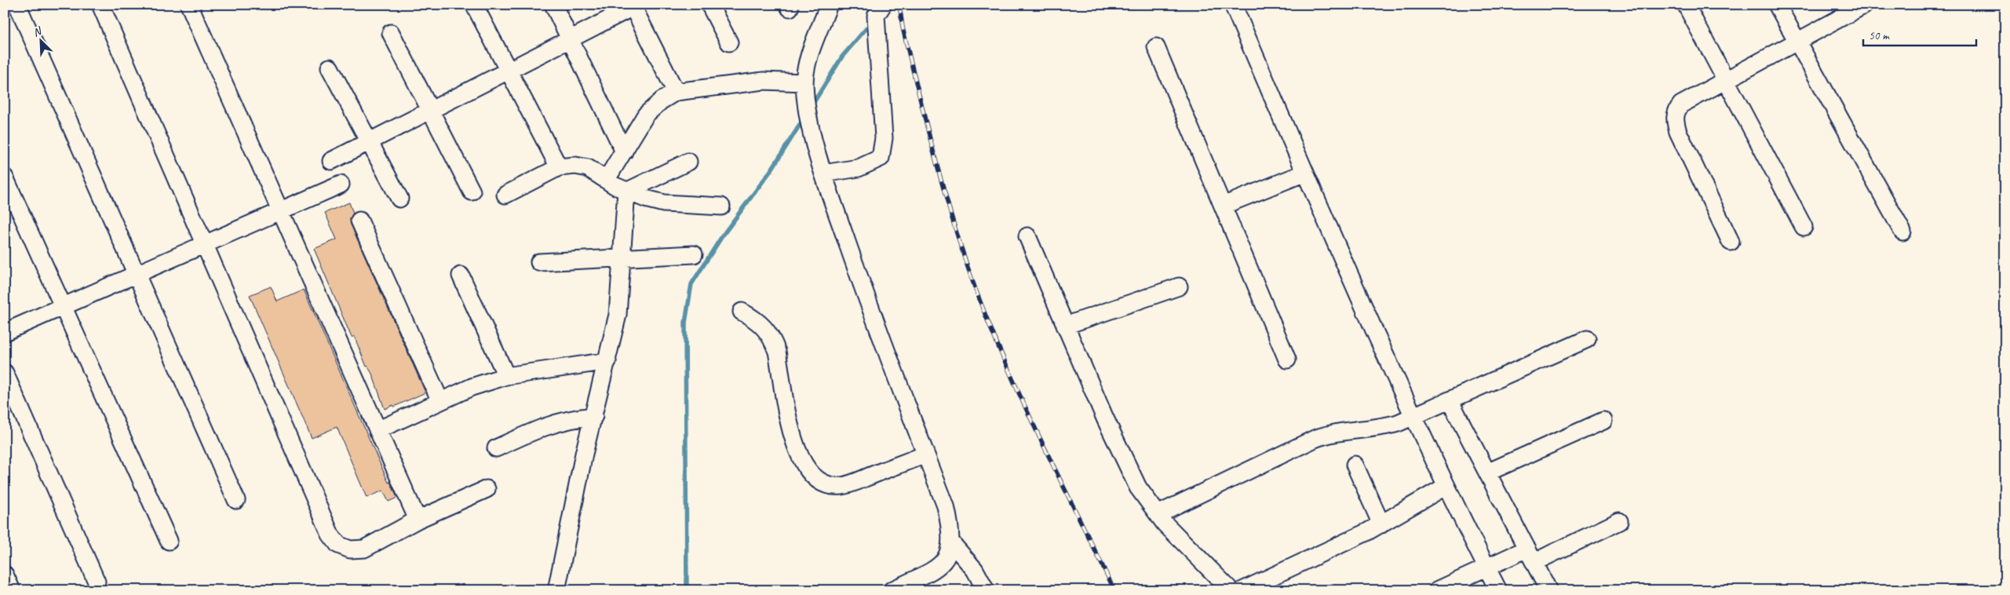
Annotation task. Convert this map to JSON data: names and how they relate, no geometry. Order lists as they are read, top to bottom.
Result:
{
  "scale_bar": "50 m",
  "north": "top left"
}
